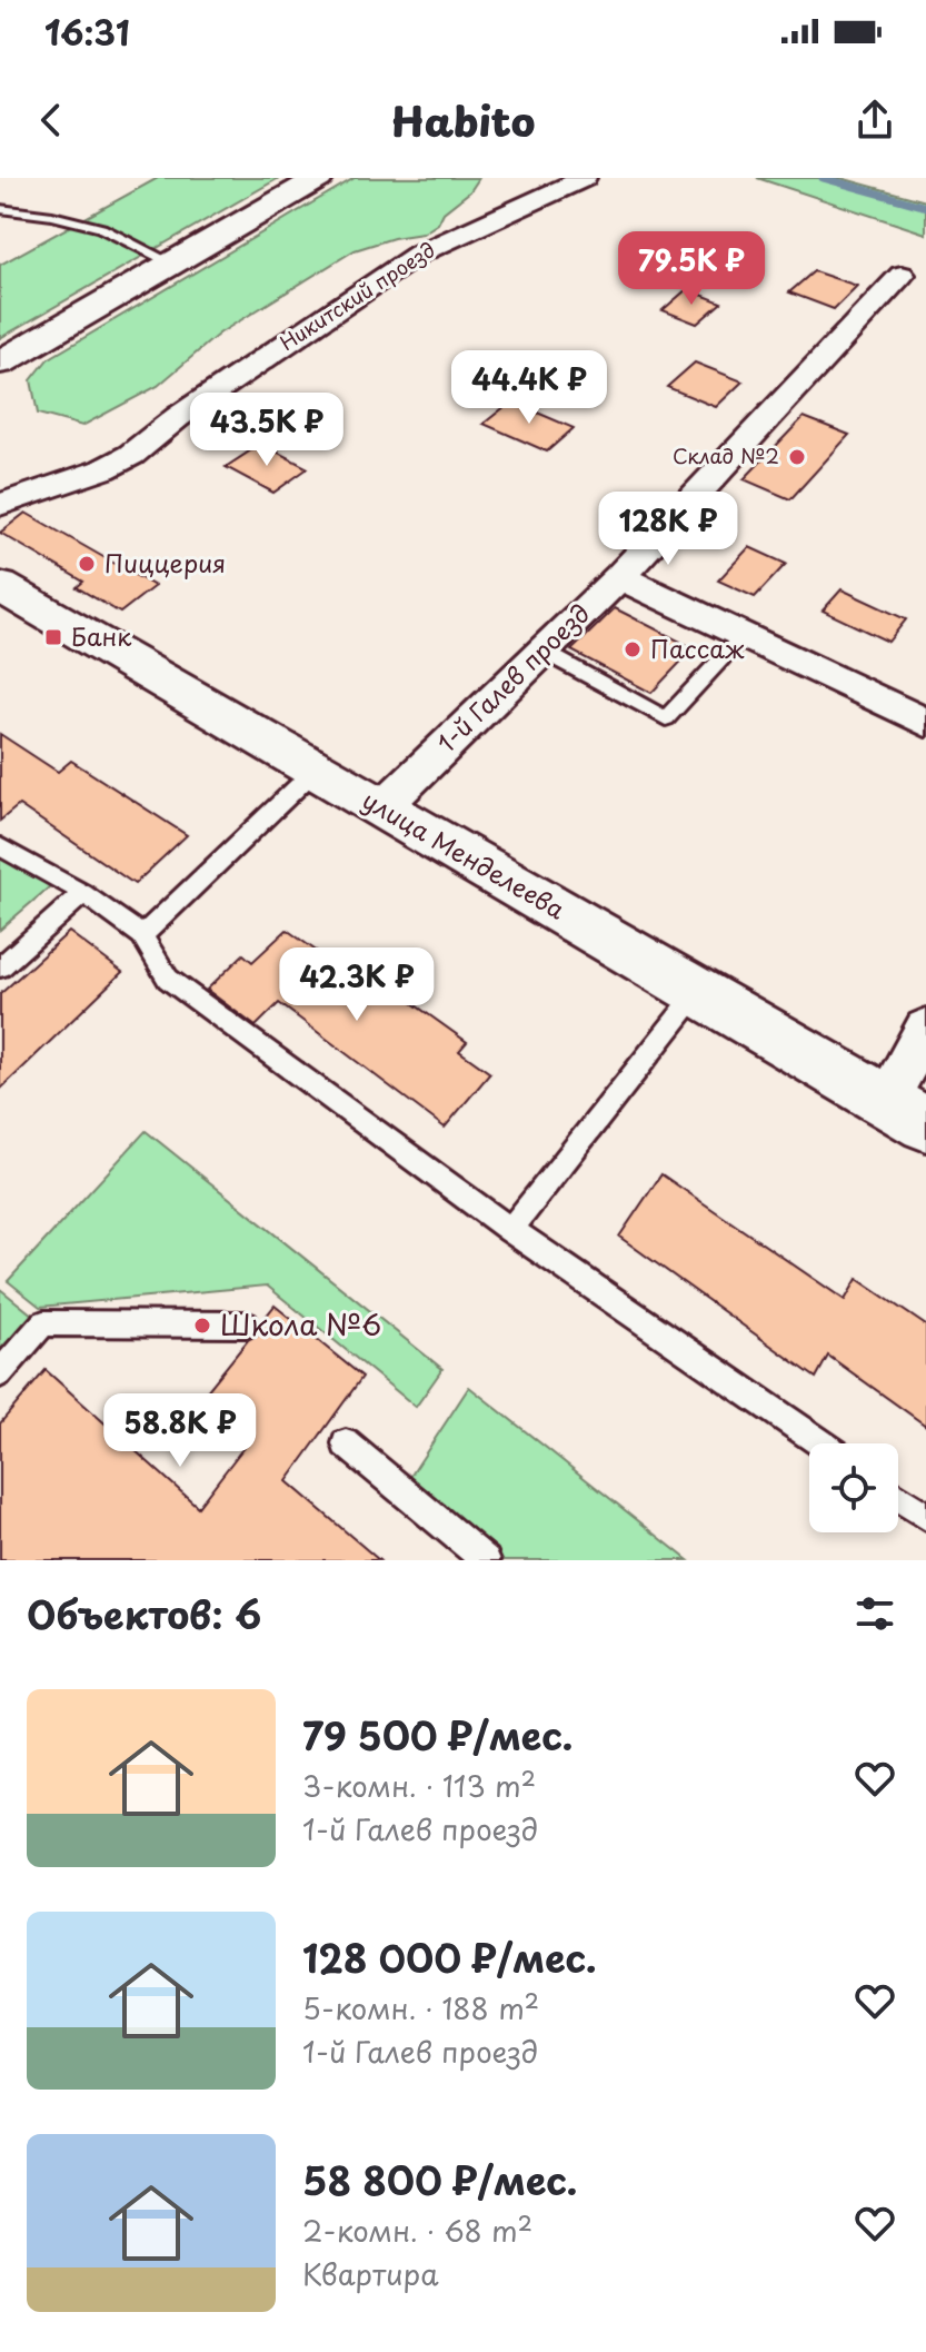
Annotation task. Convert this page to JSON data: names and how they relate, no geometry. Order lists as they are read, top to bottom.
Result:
{
  "streets": {
    "main road": ["улица Менделеева"],
    "street": ["Никитский проезд", "1-й Галев проезд"]
  },
  "crossings": [
    ["1-й Галев проезд", "улица Менделеева"]
  ],
  "places": {
    "other": [
      "Склад №2",
      "Пиццерия",
      "Пассаж",
      "Школа №6"
    ],
    "transit": ["Банк"]
  },
  "page": {
    "status": "16:31",
    "header": "Habito",
    "price": [
      "79.5K ₽",
      "44.4K ₽",
      "43.5K ₽",
      "128K ₽",
      "42.3K ₽",
      "58.8K ₽"
    ],
    "heading": "Объектов: 6",
    "list": [
      {
        "name": "79 500 ₽/мес.",
        "note": "3-комн. · 113 m² · 1-й Галев проезд"
      },
      {
        "name": "128 000 ₽/мес.",
        "note": "5-комн. · 188 m² · 1-й Галев проезд"
      },
      {
        "name": "58 800 ₽/мес.",
        "note": "2-комн. · 68 m² · Квартира"
      }
    ]
  }
}
